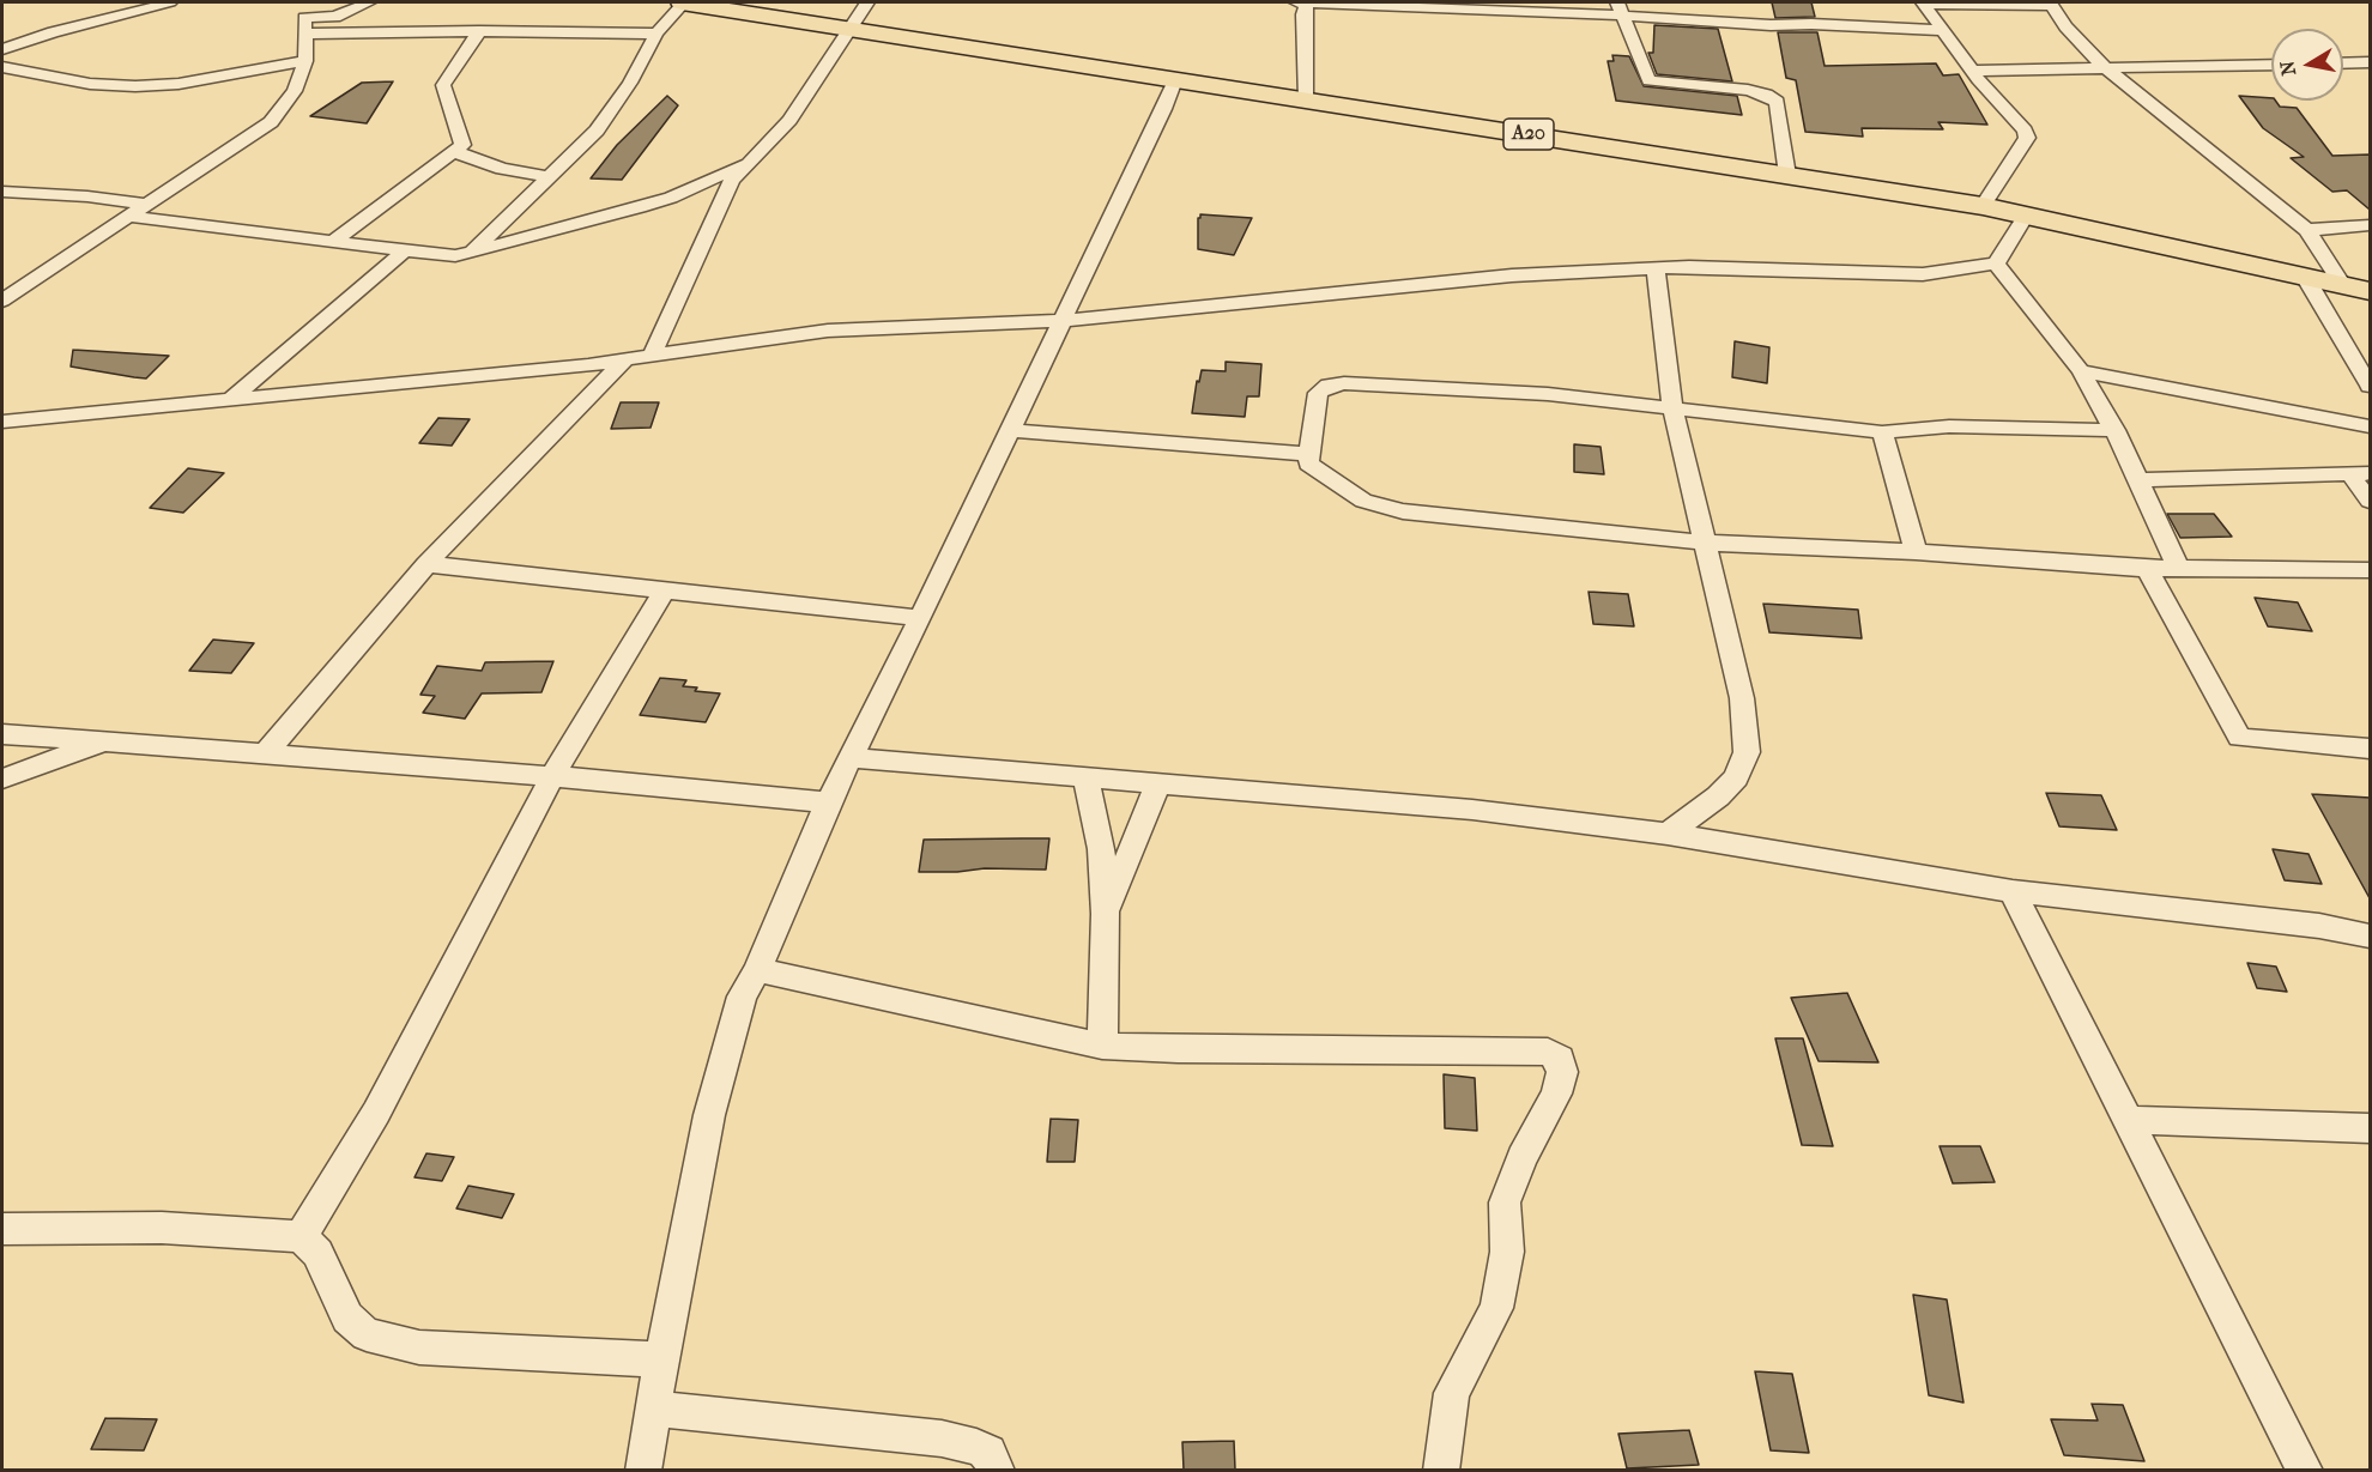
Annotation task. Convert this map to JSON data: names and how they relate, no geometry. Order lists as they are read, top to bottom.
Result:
{
  "streets": {
    "main road": ["A20"]
  },
  "north": "left"
}
